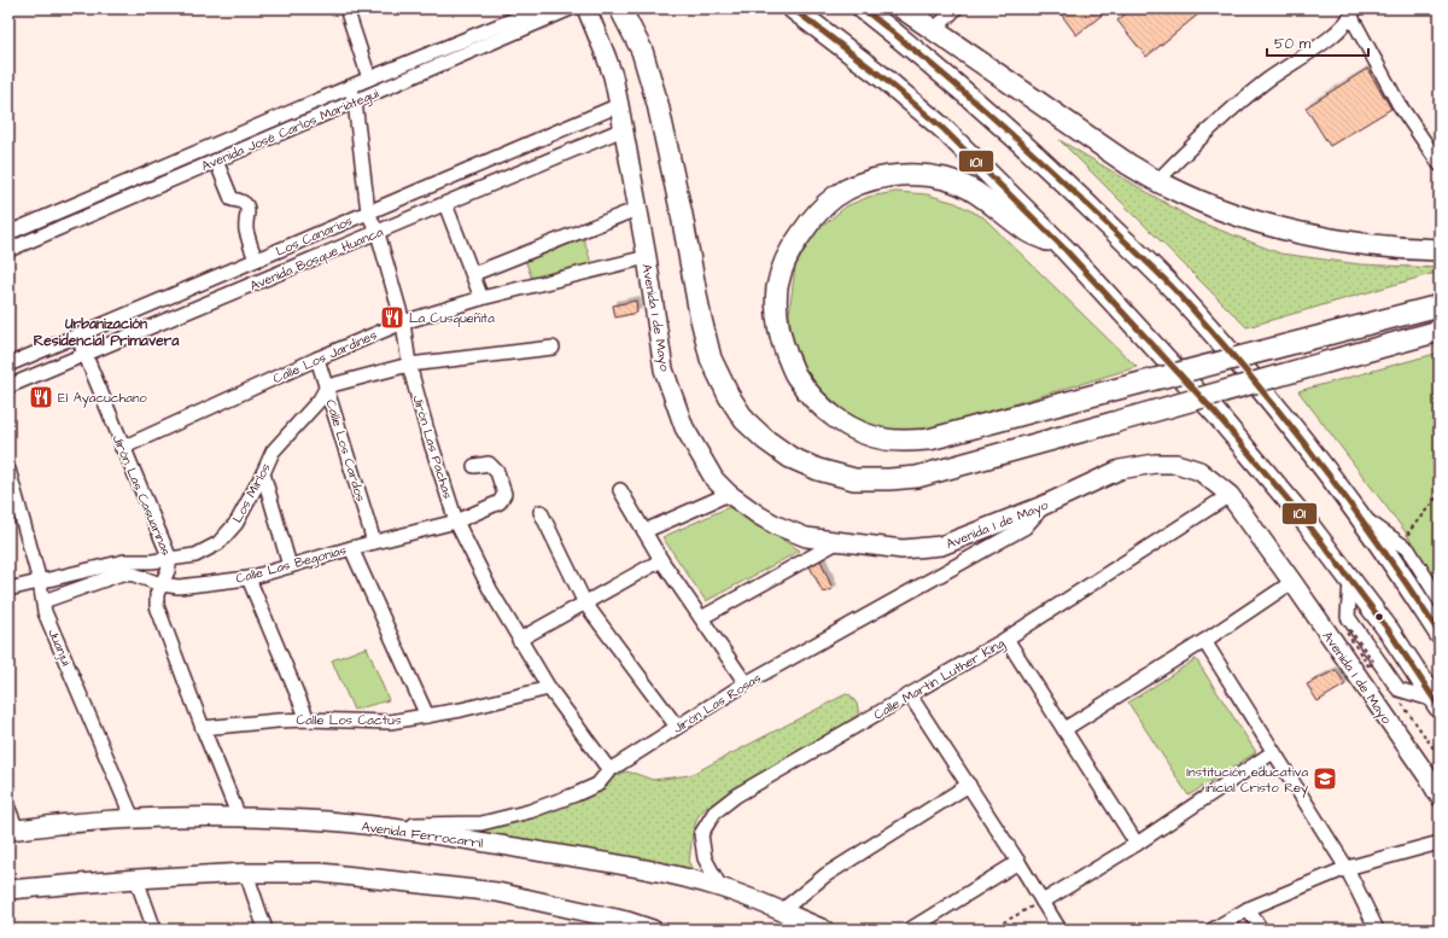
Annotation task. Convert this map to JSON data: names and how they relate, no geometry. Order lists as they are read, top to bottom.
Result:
{
  "streets": {
    "main road": ["Avenida 1 de Mayo", "Avenida Ferrocarril"],
    "street": [
      "Avenida José Carlos Mariátegui",
      "Los Canarios",
      "Avenida Bosque Huanca",
      "Calle Los Jardines",
      "Jirón Las Pachas",
      "Calle Los Cardos",
      "Los Mirlos",
      "Jirón Las Casuarinas",
      "Calle Las Begonias",
      "Juanjui",
      "Calle Martin Luther King",
      "Jirón Las Rosas",
      "Calle Los Cactus"
    ]
  },
  "crossings": [
    ["Avenida José Carlos Mariátegui", "Jirón Las Pachas"],
    ["Los Canarios", "Avenida 1 de Mayo"],
    ["Los Canarios", "Jirón Las Pachas"],
    ["Los Canarios", "Jirón Las Casuarinas"],
    ["Avenida Bosque Huanca", "Avenida 1 de Mayo"],
    ["Avenida Bosque Huanca", "Jirón Las Pachas"],
    ["Avenida Bosque Huanca", "Jirón Las Casuarinas"],
    ["Avenida 1 de Mayo", "Calle Los Jardines"],
    ["Avenida 1 de Mayo", "Calle Martin Luther King"],
    ["Avenida 1 de Mayo", "Jirón Las Rosas"],
    ["Calle Los Jardines", "Jirón Las Pachas"],
    ["Calle Los Jardines", "Calle Los Cardos"],
    ["Calle Los Jardines", "Jirón Las Casuarinas"],
    ["Jirón Las Pachas", "Calle Las Begonias"],
    ["Jirón Las Pachas", "Jirón Las Rosas"],
    ["Jirón Las Pachas", "Calle Los Cactus"],
    ["Calle Los Cardos", "Los Mirlos"],
    ["Calle Los Cardos", "Calle Las Begonias"],
    ["Los Mirlos", "Jirón Las Casuarinas"],
    ["Los Mirlos", "Juanjui"],
    ["Jirón Las Casuarinas", "Calle Las Begonias"],
    ["Jirón Las Casuarinas", "Calle Los Cactus"],
    ["Jirón Las Casuarinas", "Avenida Ferrocarril"],
    ["Calle Las Begonias", "Juanjui"],
    ["Juanjui", "Avenida Ferrocarril"],
    ["Calle Martin Luther King", "Avenida Ferrocarril"],
    ["Jirón Las Rosas", "Avenida Ferrocarril"]
  ],
  "districts": ["Urbanización Residencial Primavera"],
  "places": {
    "restaurant": ["La Cusqueñita", "El Ayacuchano"],
    "school or university": ["Institución educativa inicial Cristo Rey"]
  },
  "lines": ["transit line 101"],
  "scale_bar": "50 m"
}
